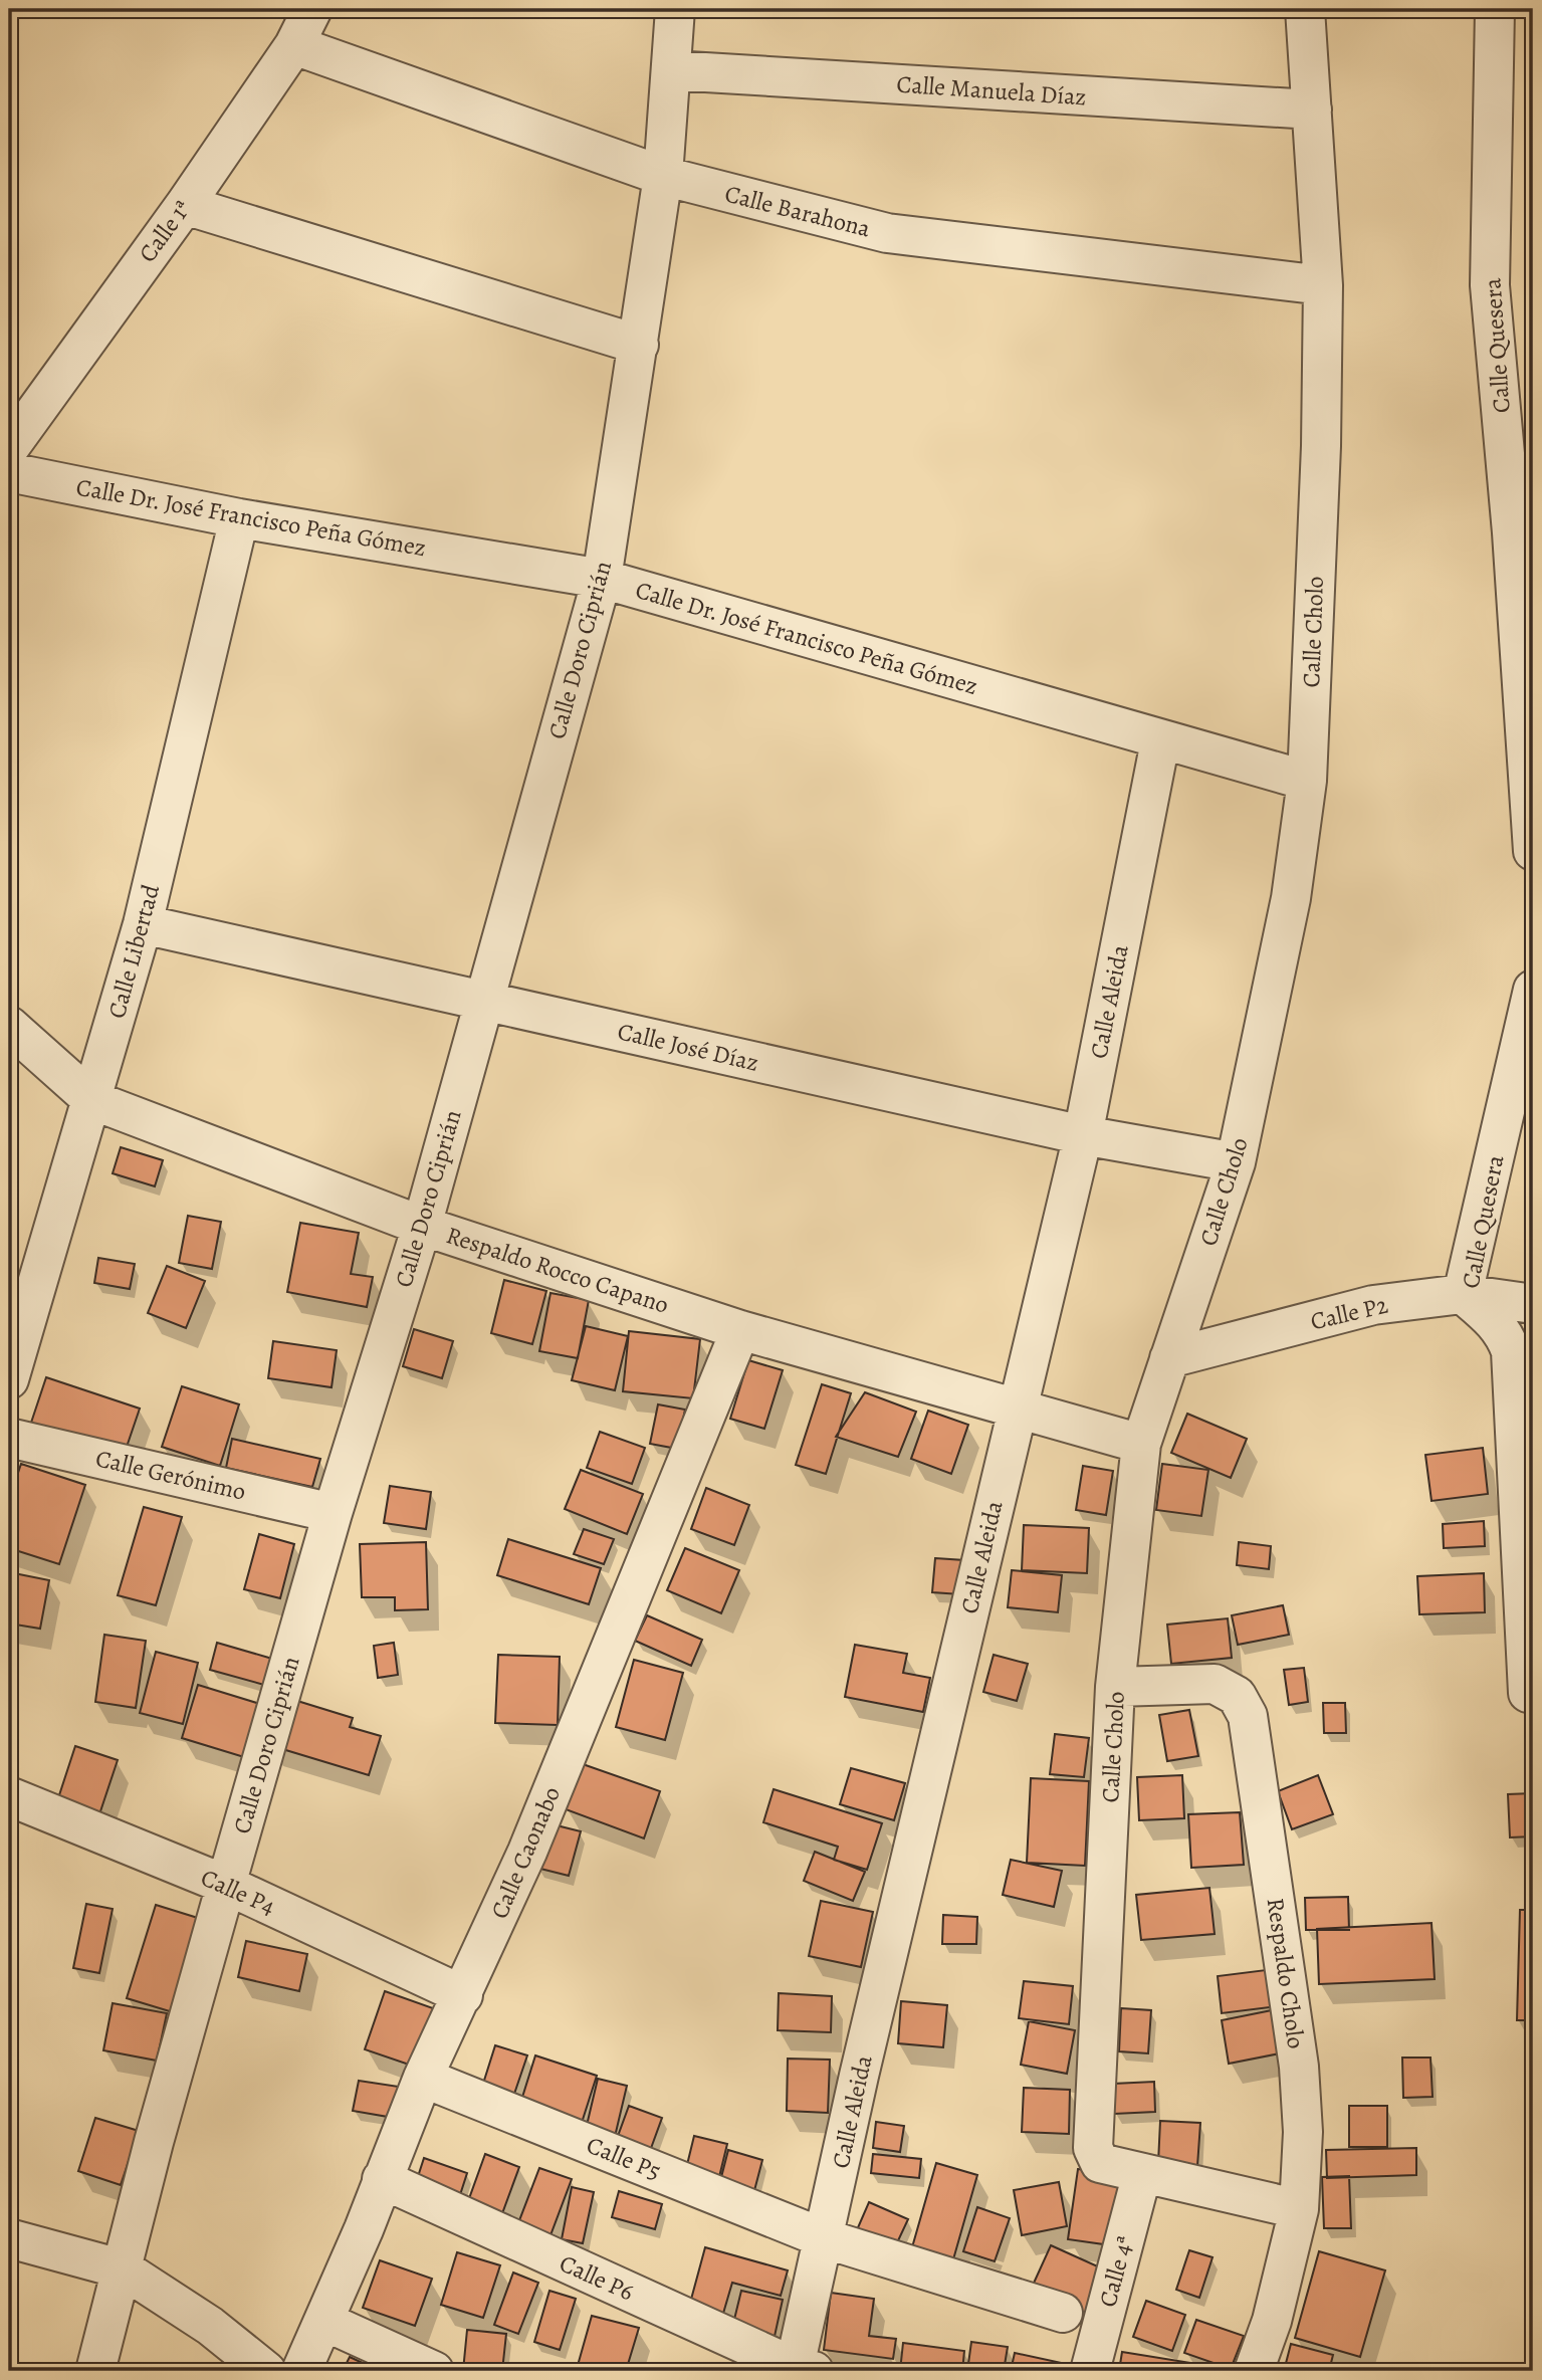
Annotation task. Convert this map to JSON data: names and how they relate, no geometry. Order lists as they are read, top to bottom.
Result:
{
  "streets": {
    "street": [
      "Calle Manuela Díaz",
      "Calle Barahona",
      "Calle 1ª",
      "Calle Quesera",
      "Calle Dr. José Francisco Peña Gómez",
      "Calle Cholo",
      "Calle Doro Ciprián",
      "Calle Libertad",
      "Calle Aleida",
      "Calle José Díaz",
      "Respaldo Rocco Capano",
      "Calle P2",
      "Calle Gerónimo",
      "Calle Caonabo",
      "Calle P4",
      "Respaldo Cholo",
      "Calle P5",
      "Calle 4ª",
      "Calle P6"
    ]
  },
  "crossings": [
    ["Calle Manuela Díaz", "Calle Cholo"],
    ["Calle Manuela Díaz", "Calle Doro Ciprián"],
    ["Calle Barahona", "Calle 1ª"],
    ["Calle Barahona", "Calle Cholo"],
    ["Calle Barahona", "Calle Doro Ciprián"],
    ["Calle Quesera", "Calle P2"],
    ["Calle Dr. José Francisco Peña Gómez", "Calle Cholo"],
    ["Calle Dr. José Francisco Peña Gómez", "Calle Doro Ciprián"],
    ["Calle Dr. José Francisco Peña Gómez", "Calle Libertad"],
    ["Calle Dr. José Francisco Peña Gómez", "Calle Aleida"],
    ["Calle Cholo", "Calle José Díaz"],
    ["Calle Cholo", "Respaldo Rocco Capano"],
    ["Calle Cholo", "Calle P2"],
    ["Calle Cholo", "Respaldo Cholo"],
    ["Calle Cholo", "Calle 4ª"],
    ["Calle Doro Ciprián", "Calle José Díaz"],
    ["Calle Doro Ciprián", "Respaldo Rocco Capano"],
    ["Calle Doro Ciprián", "Calle Gerónimo"],
    ["Calle Doro Ciprián", "Calle P4"],
    ["Calle Libertad", "Calle José Díaz"],
    ["Calle Libertad", "Respaldo Rocco Capano"],
    ["Calle Aleida", "Calle José Díaz"],
    ["Calle Aleida", "Respaldo Rocco Capano"],
    ["Calle Aleida", "Calle P5"],
    ["Calle Aleida", "Calle P6"],
    ["Respaldo Rocco Capano", "Calle Caonabo"],
    ["Calle Caonabo", "Calle P4"],
    ["Calle Caonabo", "Calle P5"],
    ["Calle Caonabo", "Calle P6"]
  ]
}
